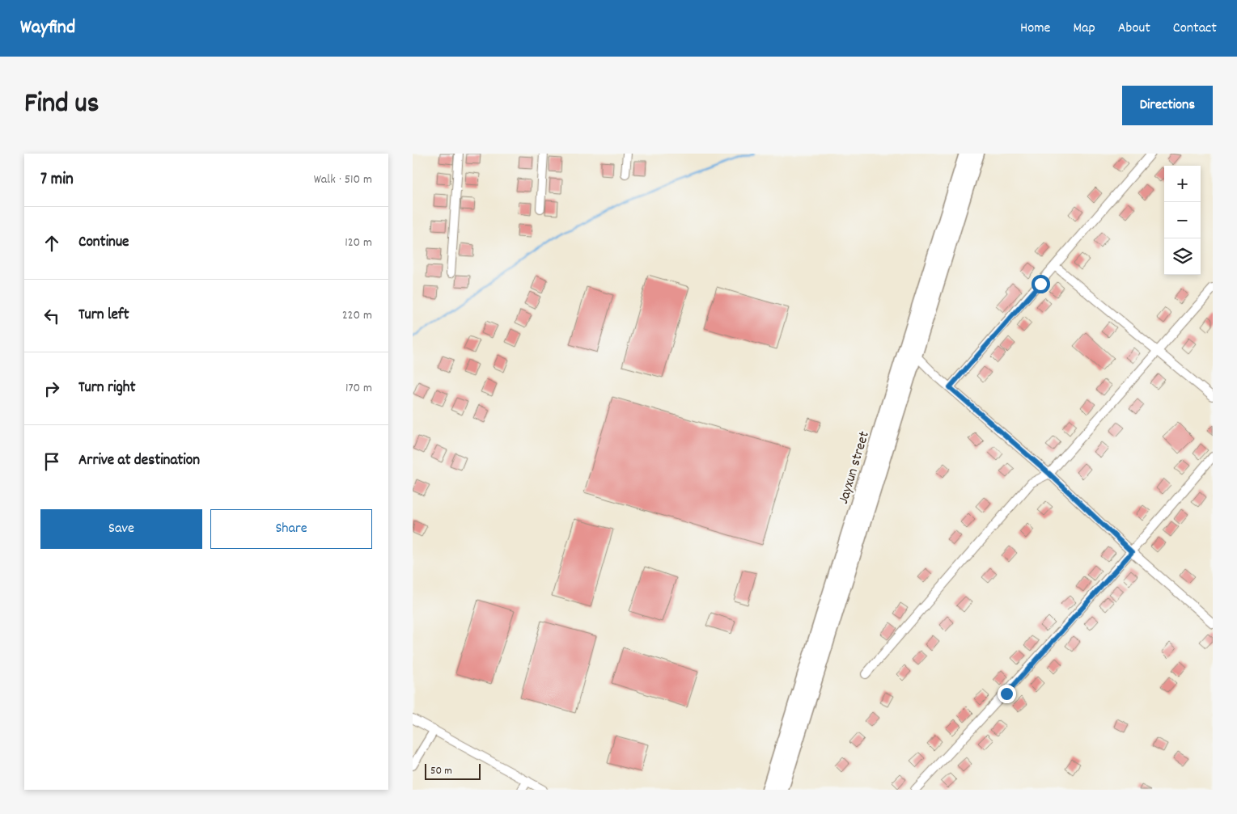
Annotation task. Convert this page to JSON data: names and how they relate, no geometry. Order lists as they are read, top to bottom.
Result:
{
  "streets": {
    "highway": ["Jayxun street"]
  },
  "scale_bar": "50 m",
  "page": {
    "header": "Wayfind",
    "nav": [
      "Home",
      "Map",
      "About",
      "Contact"
    ],
    "title": "Find us",
    "buttons": [
      "Directions",
      ["Save", "Share"]
    ],
    "heading": ["7 min", "Walk · 510 m"],
    "map_buttons": ["+", "−"],
    "list": [
      ["Continue", "120 m"],
      ["Turn left", "220 m"],
      ["Turn right", "170 m"],
      "Arrive at destination"
    ],
    "scale": "50 m"
  }
}
